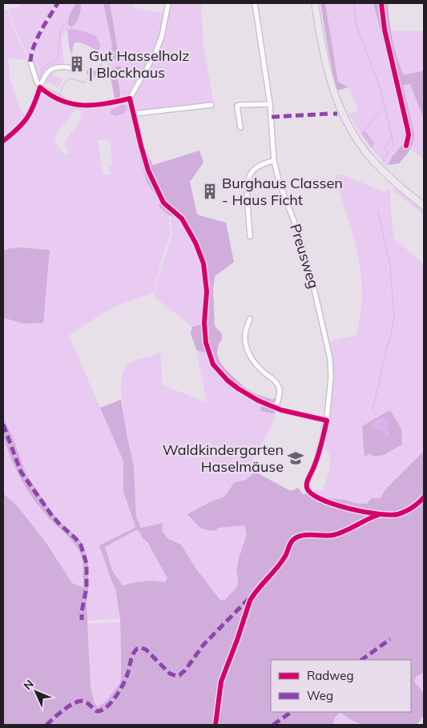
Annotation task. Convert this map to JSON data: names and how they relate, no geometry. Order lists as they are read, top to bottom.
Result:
{
  "streets": {
    "street": ["Preusweg"]
  },
  "places": {
    "building": ["Gut Hasselholz | Blockhaus", "Burghaus Classen - Haus Ficht"],
    "school or university": ["Waldkindergarten Haselmäuse"]
  },
  "legend": ["Radweg", "Weg"],
  "north": "top left"
}
